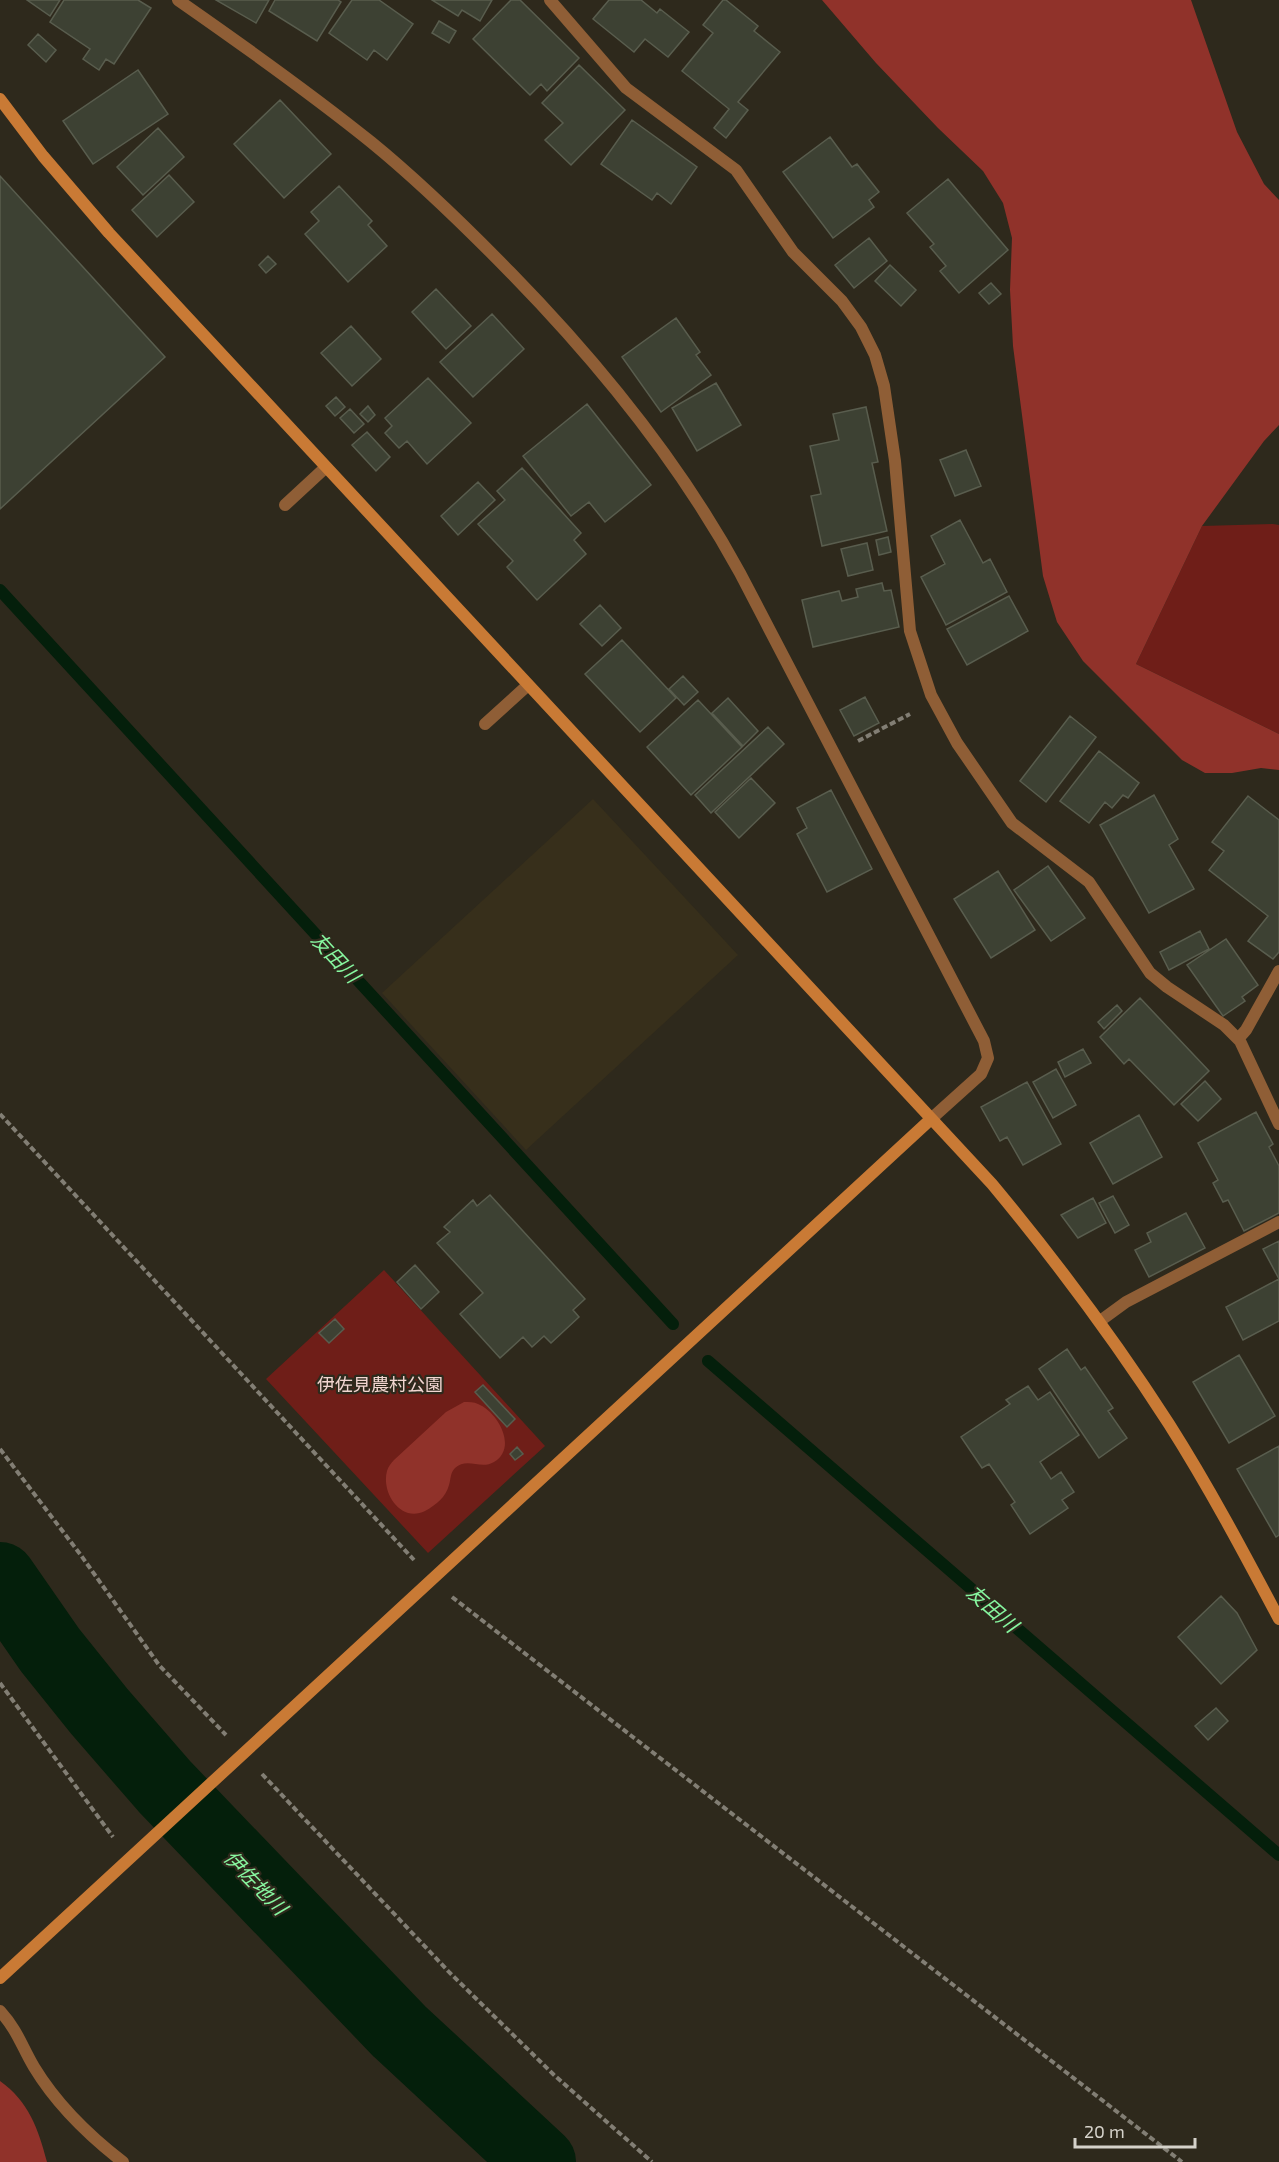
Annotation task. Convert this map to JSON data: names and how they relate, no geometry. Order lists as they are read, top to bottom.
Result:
{
  "water": ["友田川", "伊佐地川"],
  "parks": ["伊佐見農村公園"],
  "scale_bar": "20 m"
}
